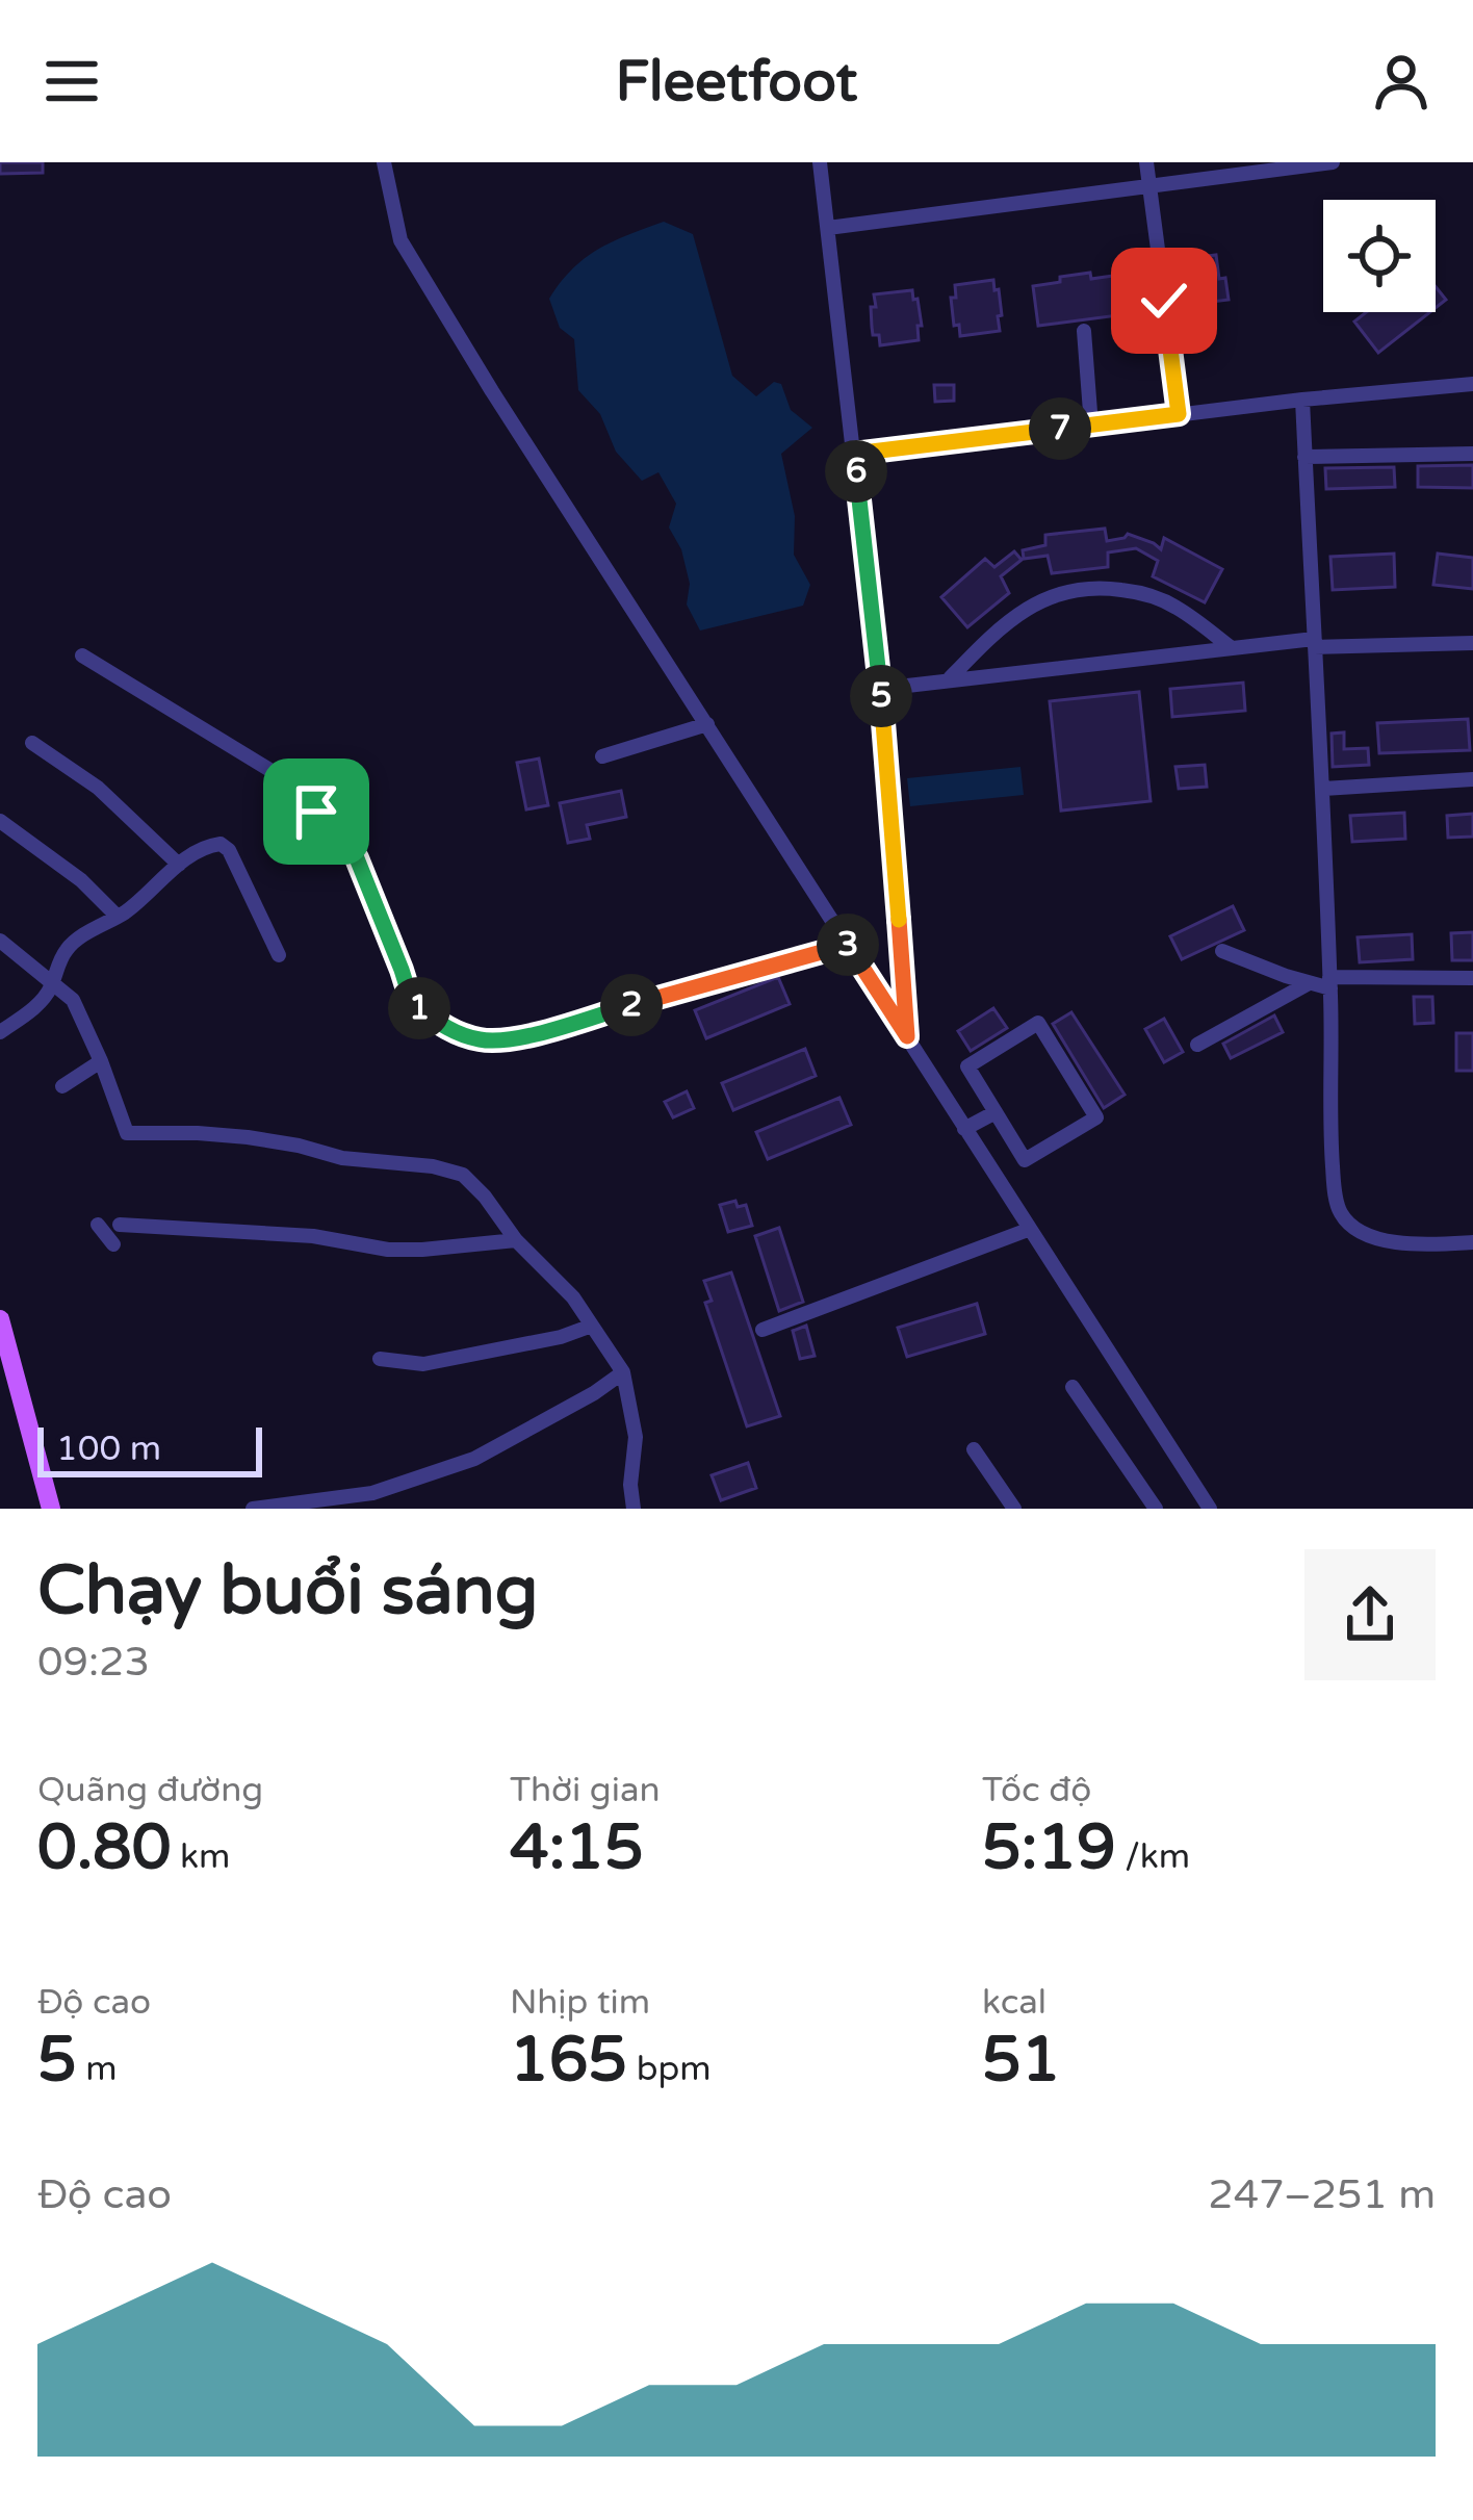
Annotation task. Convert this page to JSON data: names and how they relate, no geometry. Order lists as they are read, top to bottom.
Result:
{
  "scale_bar": "100 m",
  "page": {
    "header": "Fleetfoot",
    "pins": [
      "7",
      "6",
      "5",
      "3",
      "2",
      "1"
    ],
    "scale": "100 m",
    "heading": ["Chạy buổi sáng", "09:23"],
    "stats": [
      ["Quãng đường", "0.80 km"],
      ["Thời gian", "4:15"],
      ["Tốc độ", "5:19 /km"],
      ["Độ cao", "5 m"],
      ["Nhịp tim", "165 bpm"],
      ["kcal", "51"]
    ],
    "chart": ["Độ cao", "247–251 m"]
  }
}
